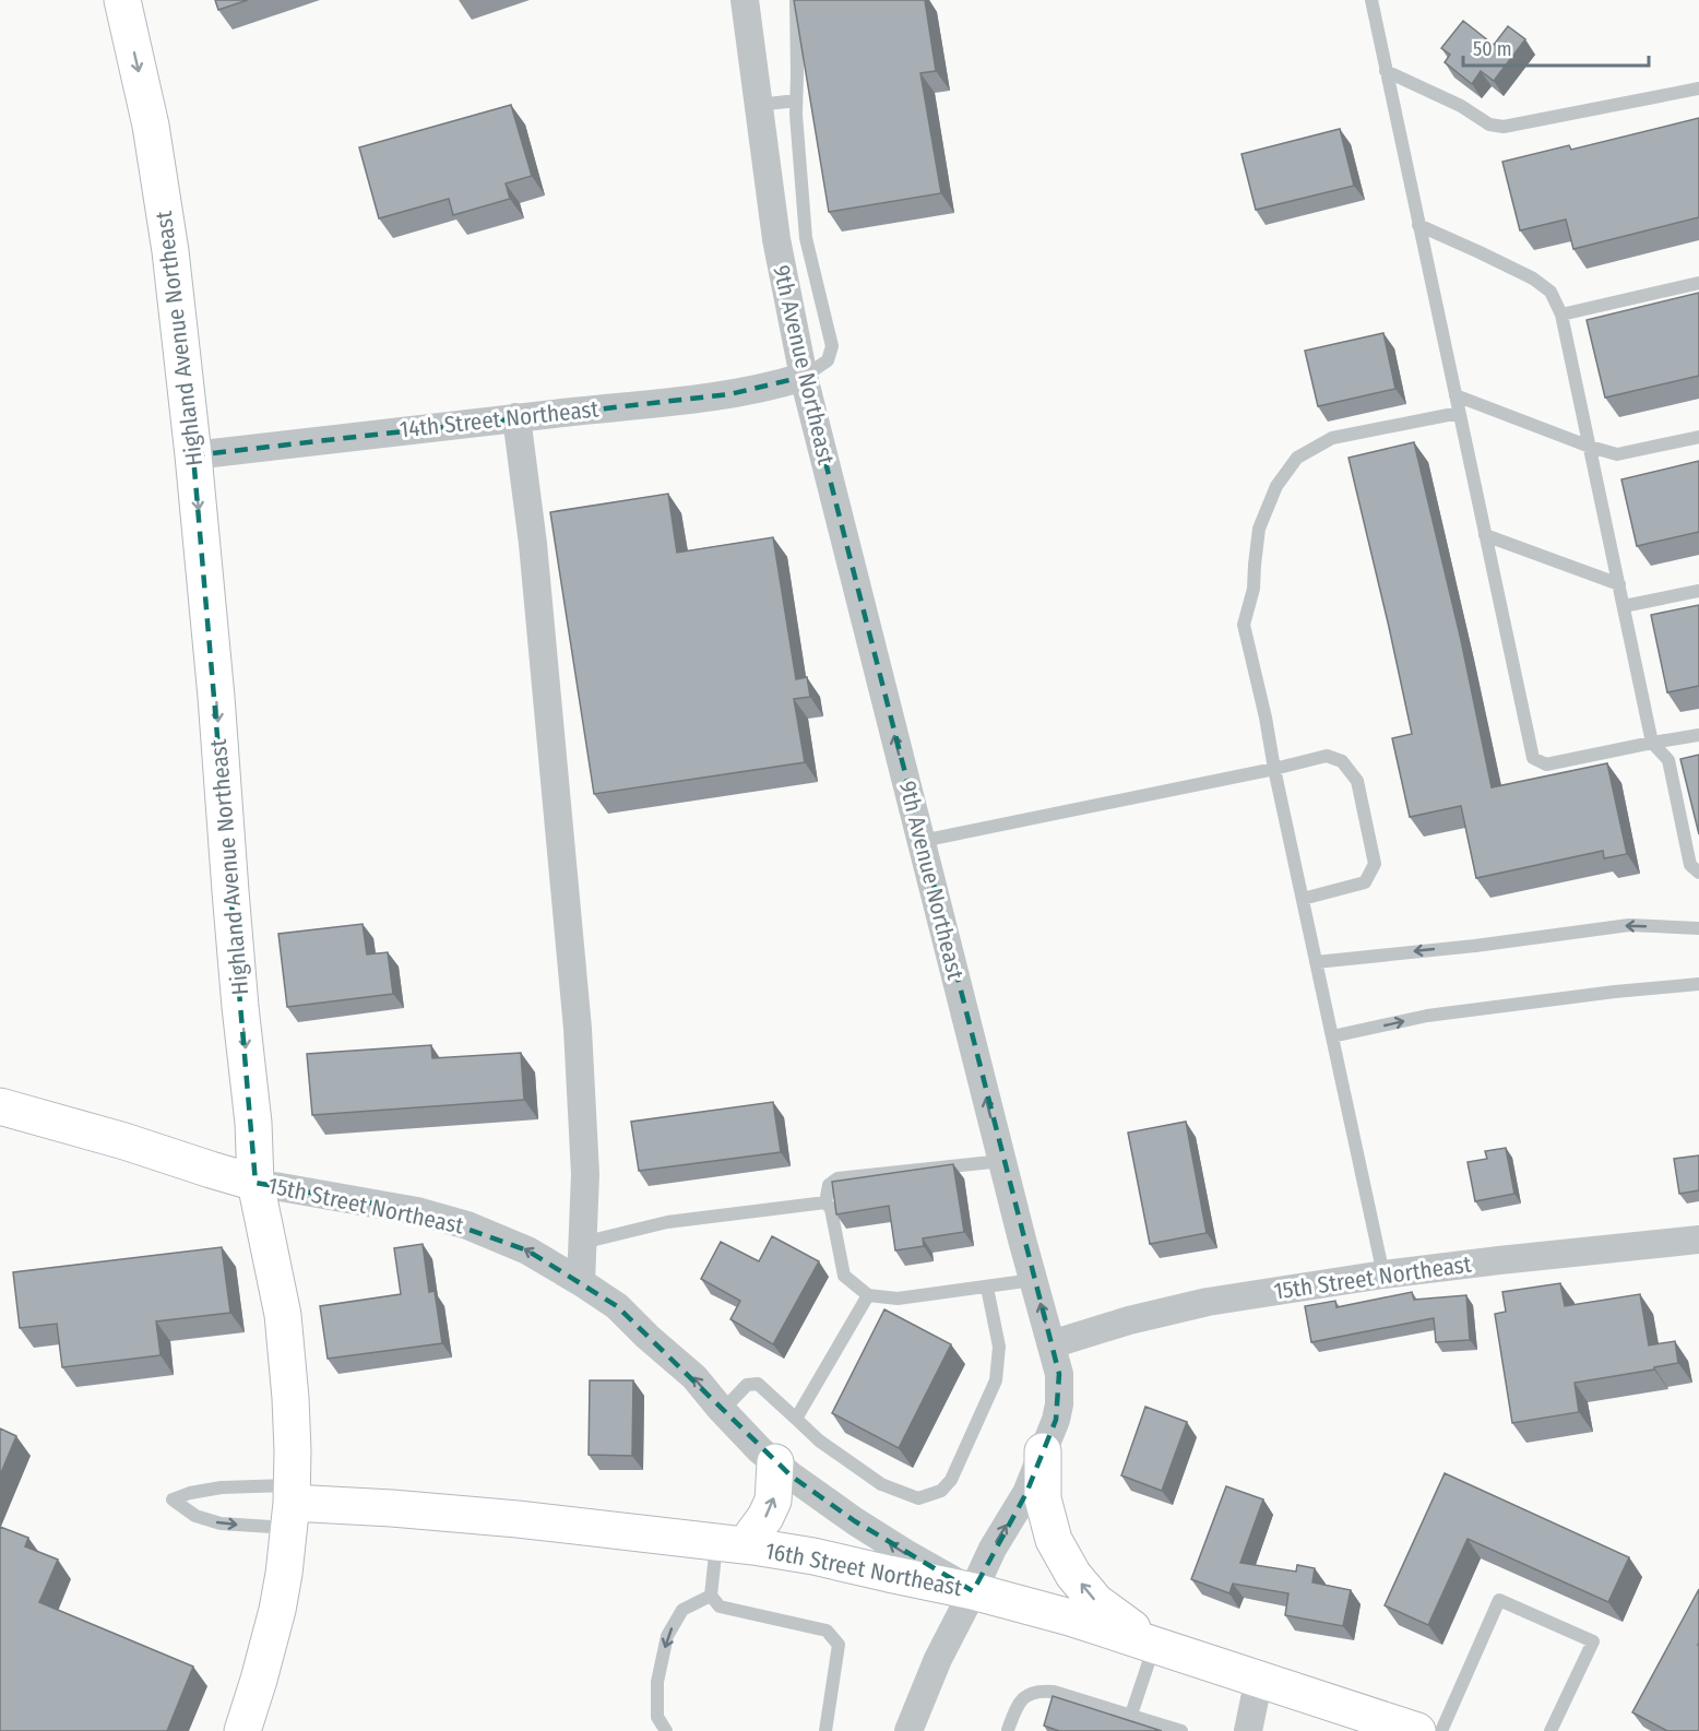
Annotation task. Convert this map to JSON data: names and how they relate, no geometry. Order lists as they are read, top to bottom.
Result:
{
  "streets": {
    "main road": ["Highland Avenue Northeast", "15th Street Northeast", "16th Street Northeast"],
    "street": ["9th Avenue Northeast", "14th Street Northeast"]
  },
  "crossings": [
    ["Highland Avenue Northeast", "14th Street Northeast"],
    ["Highland Avenue Northeast", "15th Street Northeast"],
    ["Highland Avenue Northeast", "16th Street Northeast"],
    ["9th Avenue Northeast", "14th Street Northeast"],
    ["9th Avenue Northeast", "15th Street Northeast"],
    ["9th Avenue Northeast", "16th Street Northeast"],
    ["15th Street Northeast", "16th Street Northeast"]
  ],
  "one_way": ["Highland Avenue Northeast", "9th Avenue Northeast", "15th Street Northeast"],
  "scale_bar": "50 m"
}
